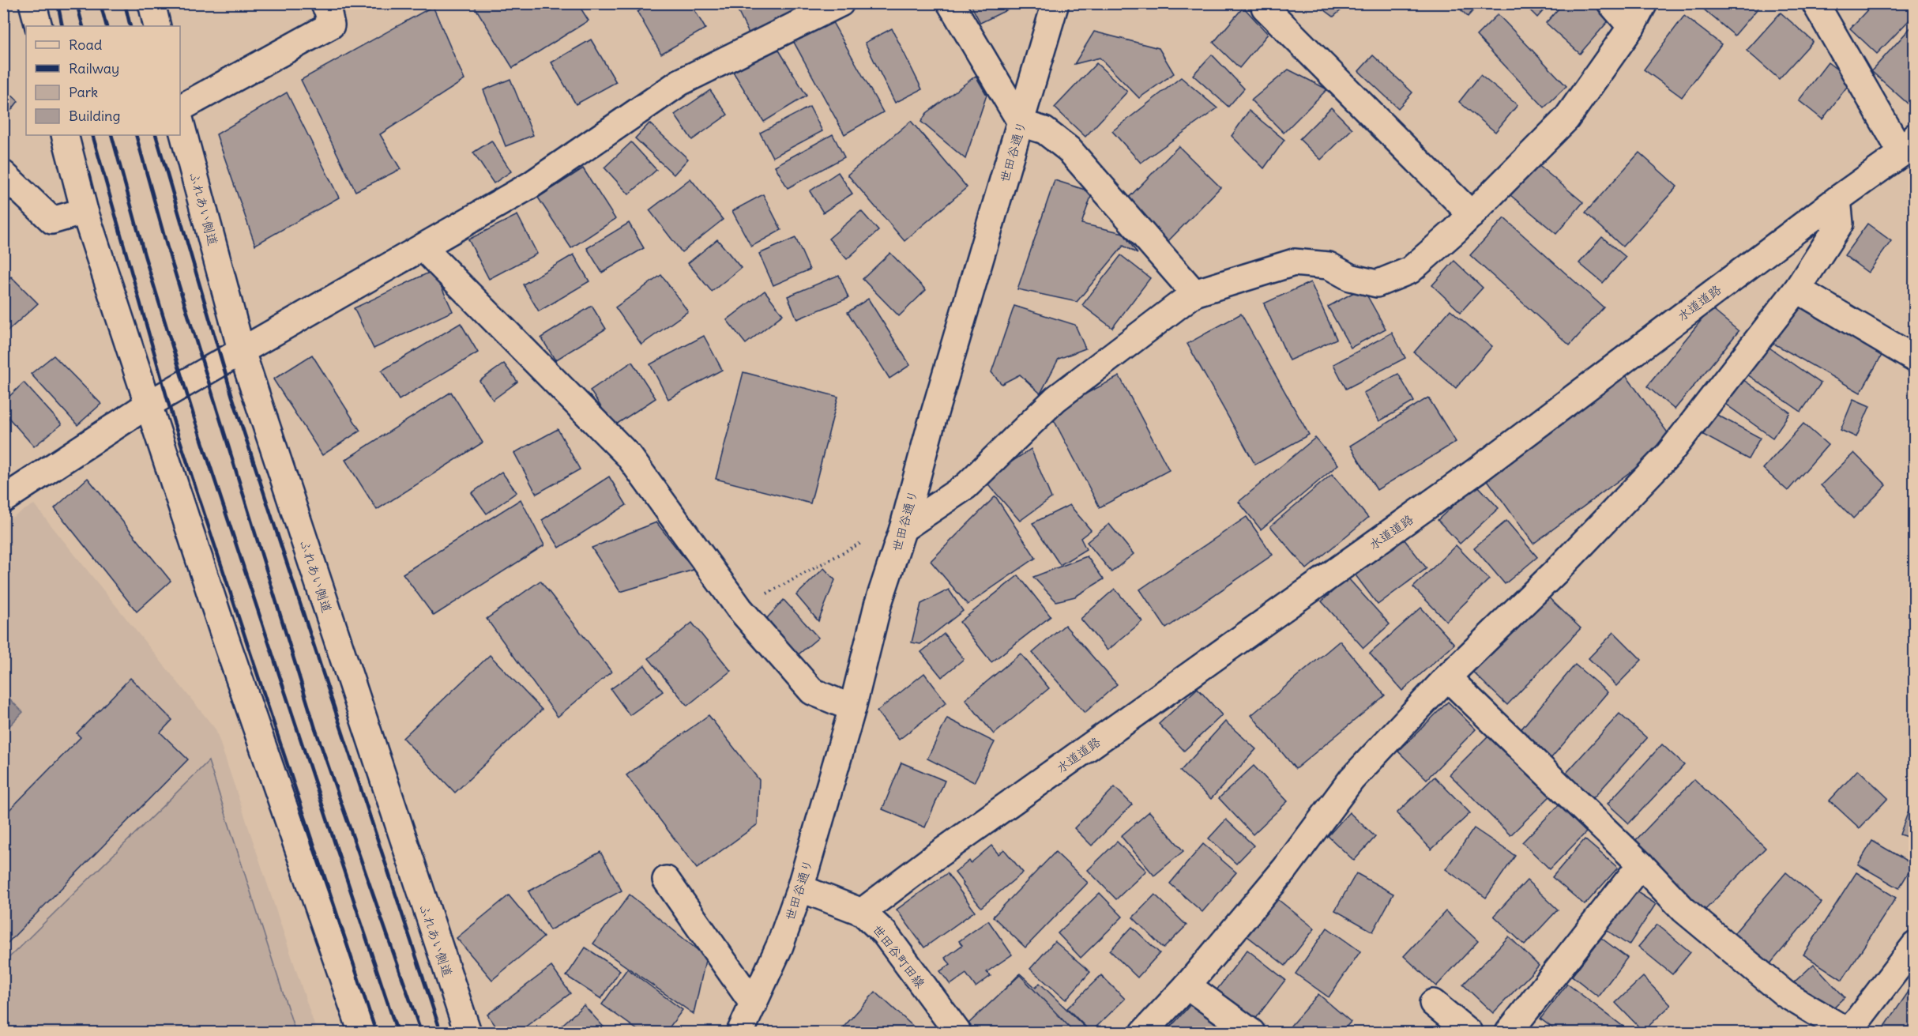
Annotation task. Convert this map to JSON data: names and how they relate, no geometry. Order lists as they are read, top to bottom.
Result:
{
  "streets": {
    "street": [
      "世田谷通り",
      "ふれあい側道",
      "水道道路",
      "世田谷町田線"
    ]
  },
  "crossings": [
    ["世田谷通り", "世田谷町田線"],
    ["水道道路", "世田谷町田線"]
  ],
  "legend": [
    "Road",
    "Railway",
    "Park",
    "Building"
  ]
}
